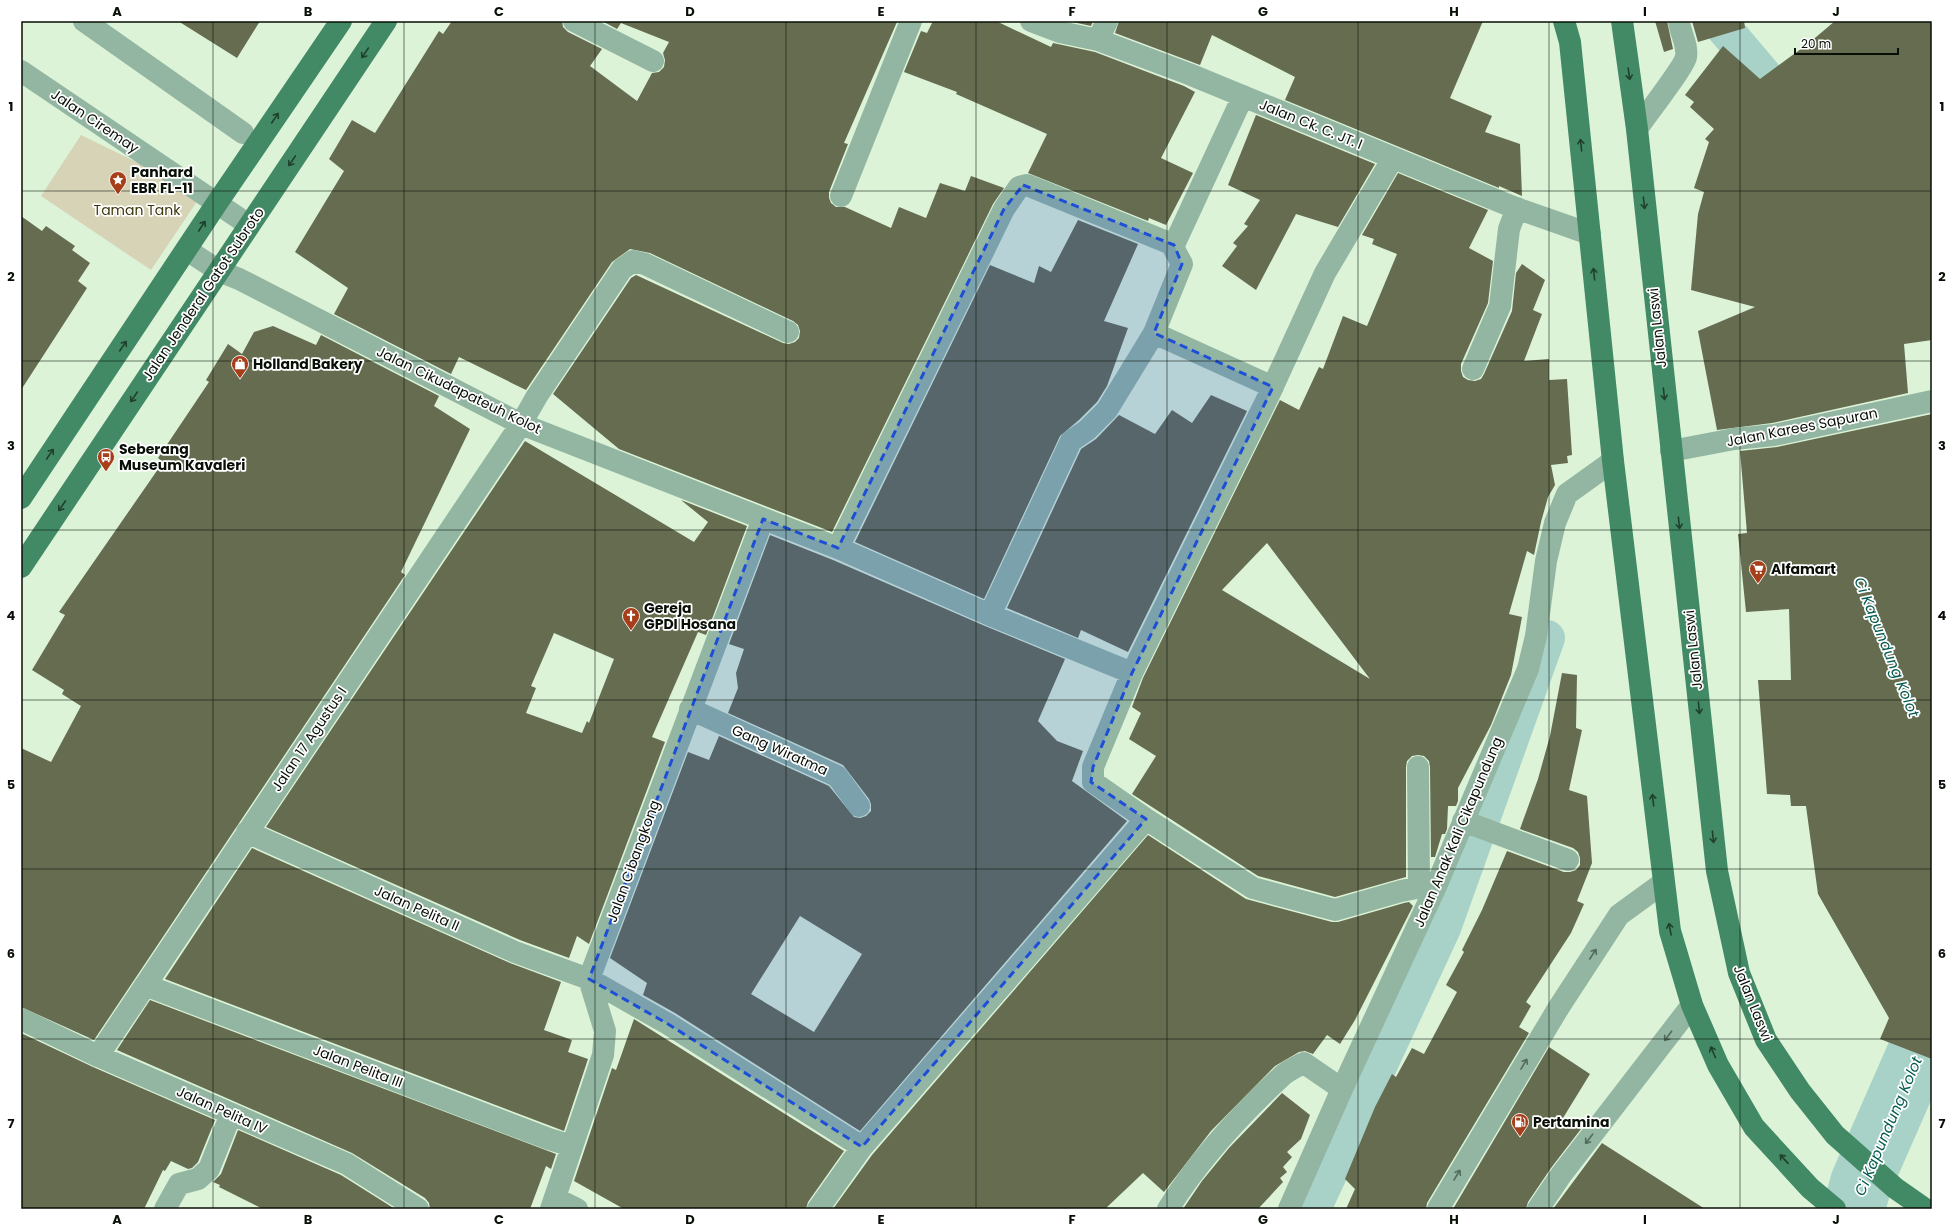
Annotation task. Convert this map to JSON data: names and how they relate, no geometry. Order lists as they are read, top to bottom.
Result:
{
  "streets": {
    "main road": ["Jalan Jenderal Gatot Subroto", "Jalan Laswi"],
    "street": [
      "Jalan Ciremay",
      "Jalan Ck. C. JT. I",
      "Jalan Cikudapateuh Kolot",
      "Jalan Karees Sapuran",
      "Jalan 17 Agustus I",
      "Gang Wiratma",
      "Jalan Anak Kali Cikapundung",
      "Jalan Cibangkong",
      "Jalan Pelita II",
      "Jalan Pelita III",
      "Jalan Pelita IV"
    ]
  },
  "crossings": [
    ["Jalan Ciremay", "Jalan Jenderal Gatot Subroto"],
    ["Jalan Jenderal Gatot Subroto", "Jalan Cikudapateuh Kolot"],
    ["Jalan Laswi", "Jalan Karees Sapuran"],
    ["Jalan Cikudapateuh Kolot", "Jalan 17 Agustus I"],
    ["Jalan Cikudapateuh Kolot", "Jalan Cibangkong"],
    ["Jalan 17 Agustus I", "Jalan Pelita II"],
    ["Jalan 17 Agustus I", "Jalan Pelita III"],
    ["Jalan 17 Agustus I", "Jalan Pelita IV"],
    ["Gang Wiratma", "Jalan Cibangkong"],
    ["Jalan Cibangkong", "Jalan Pelita II"]
  ],
  "water": ["Ci Kapundung Kolot"],
  "parks": ["Taman Tank"],
  "places": {
    "place": ["Panhard EBR FL-11"],
    "shop": ["Holland Bakery"],
    "bus stop": ["Seberang Museum Kavaleri"],
    "supermarket": ["Alfamart"],
    "church": ["Gereja GPDI Hosana"],
    "fuel station": ["Pertamina"]
  },
  "scale_bar": "20 m",
  "grid": {
    "columns": [
      "A",
      "B",
      "C",
      "D",
      "E",
      "F",
      "G",
      "H",
      "I",
      "J"
    ],
    "rows": [
      "1",
      "2",
      "3",
      "4",
      "5",
      "6",
      "7"
    ]
  }
}
